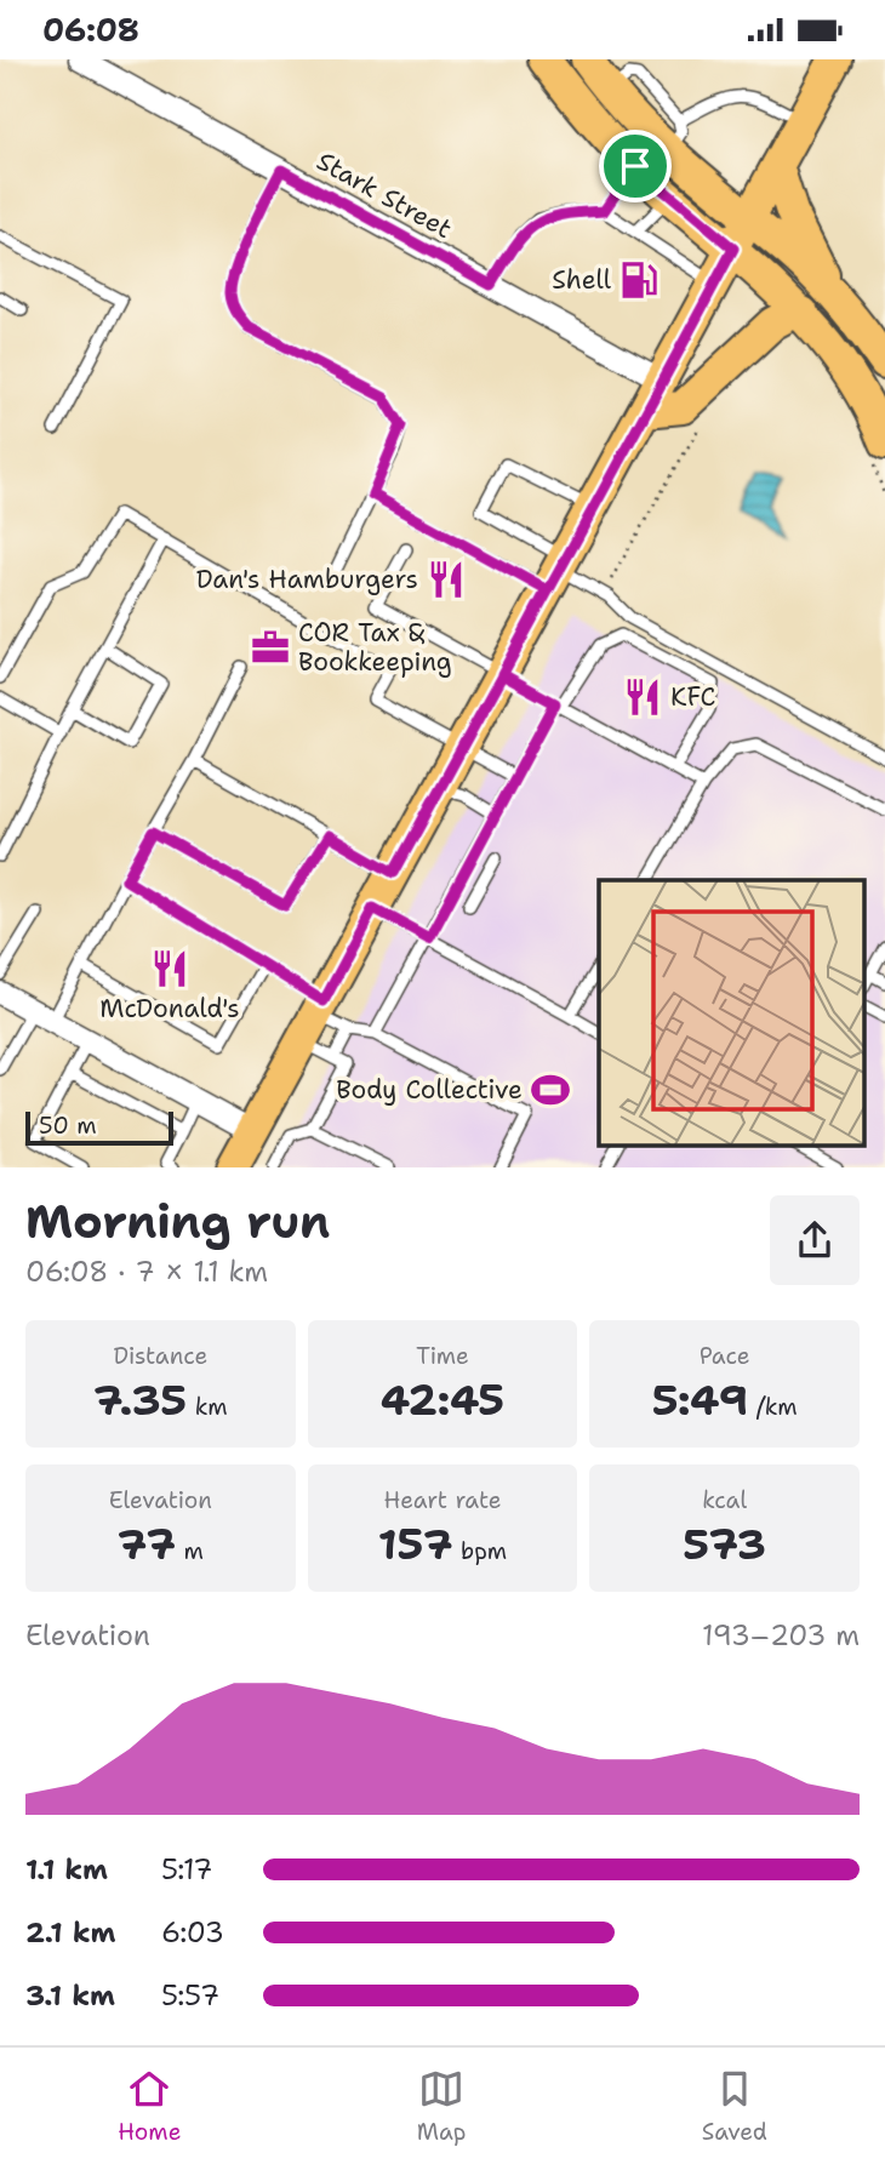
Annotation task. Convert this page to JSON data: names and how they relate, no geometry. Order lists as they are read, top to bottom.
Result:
{
  "streets": {
    "street": ["Stark Street"]
  },
  "places": {
    "fuel station": ["Shell"],
    "restaurant": ["Dan's Hamburgers", "KFC", "McDonald's"],
    "office": ["COR Tax & Bookkeeping"],
    "sports": ["Body Collective"]
  },
  "scale_bar": "50 m",
  "page": {
    "status": "06:08",
    "scale": "50 m",
    "heading": ["Morning run", "06:08 · 7 × 1.1 km"],
    "stats": [
      ["Distance", "7.35 km"],
      ["Time", "42:45"],
      ["Pace", "5:49 /km"],
      ["Elevation", "77 m"],
      ["Heart rate", "157 bpm"],
      ["kcal", "573"]
    ],
    "chart": ["Elevation", "193–203 m"],
    "list": [
      {
        "name": "1.1 km",
        "note": "5:17"
      },
      {
        "name": "2.1 km",
        "note": "6:03"
      },
      {
        "name": "3.1 km",
        "note": "5:57"
      }
    ],
    "tabs": ["Home", "Map", "Saved"]
  }
}
